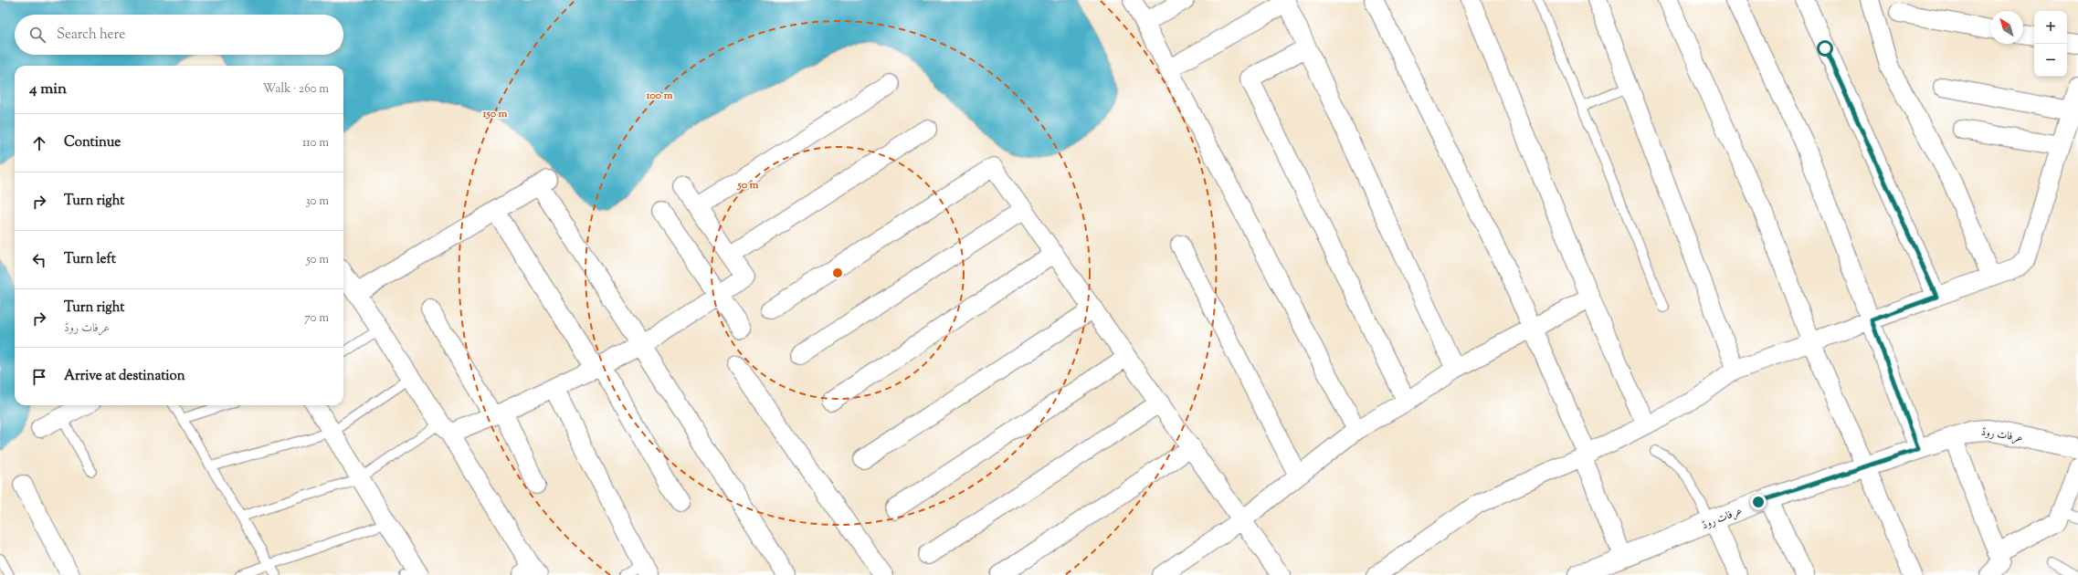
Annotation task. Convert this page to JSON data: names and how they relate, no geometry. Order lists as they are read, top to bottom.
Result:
{
  "streets": {
    "street": ["عرفات روڈ"]
  },
  "north": "top left",
  "page": {
    "map_buttons": ["+", "−"],
    "search": "Search here",
    "heading": ["4 min", "Walk · 260 m"],
    "list": [
      ["Continue", "110 m"],
      ["Turn right", "30 m"],
      ["Turn left", "50 m"],
      ["Turn right", "عرفات روڈ", "70 m"],
      "Arrive at destination"
    ]
  },
  "rings": ["100 m", "150 m", "50 m"]
}
